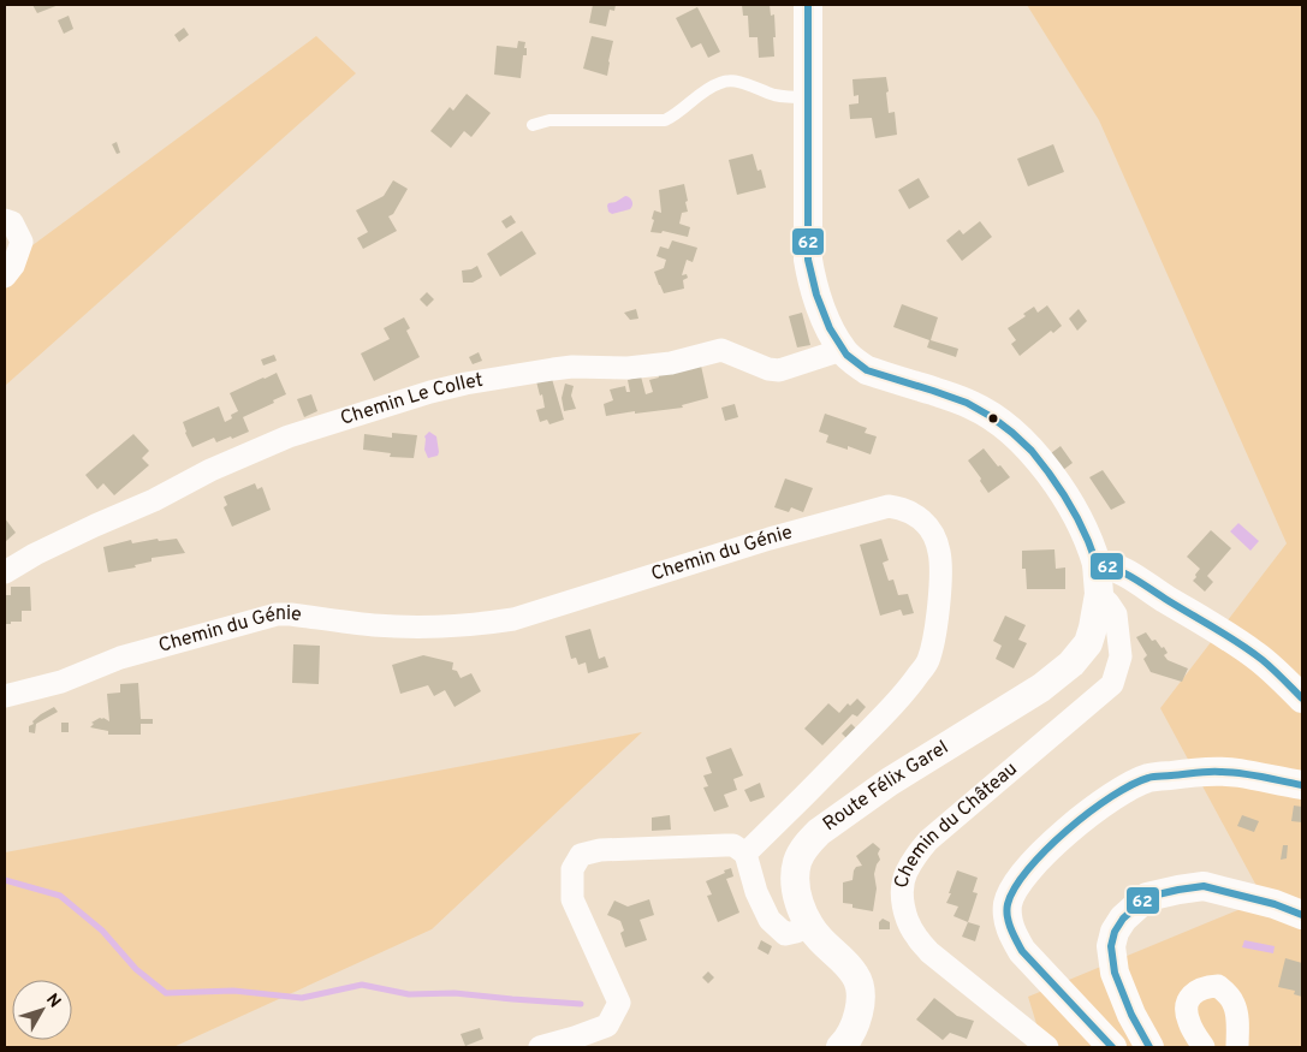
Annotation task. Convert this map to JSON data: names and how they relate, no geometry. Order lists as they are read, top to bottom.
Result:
{
  "streets": {
    "street": [
      "Chemin Le Collet",
      "Chemin du Génie",
      "Route Félix Garel",
      "Chemin du Château"
    ]
  },
  "crossings": [
    ["Chemin Le Collet", "Route Félix Garel"],
    ["Route Félix Garel", "Chemin du Château"]
  ],
  "lines": ["transit line 62"],
  "north": "top right"
}
